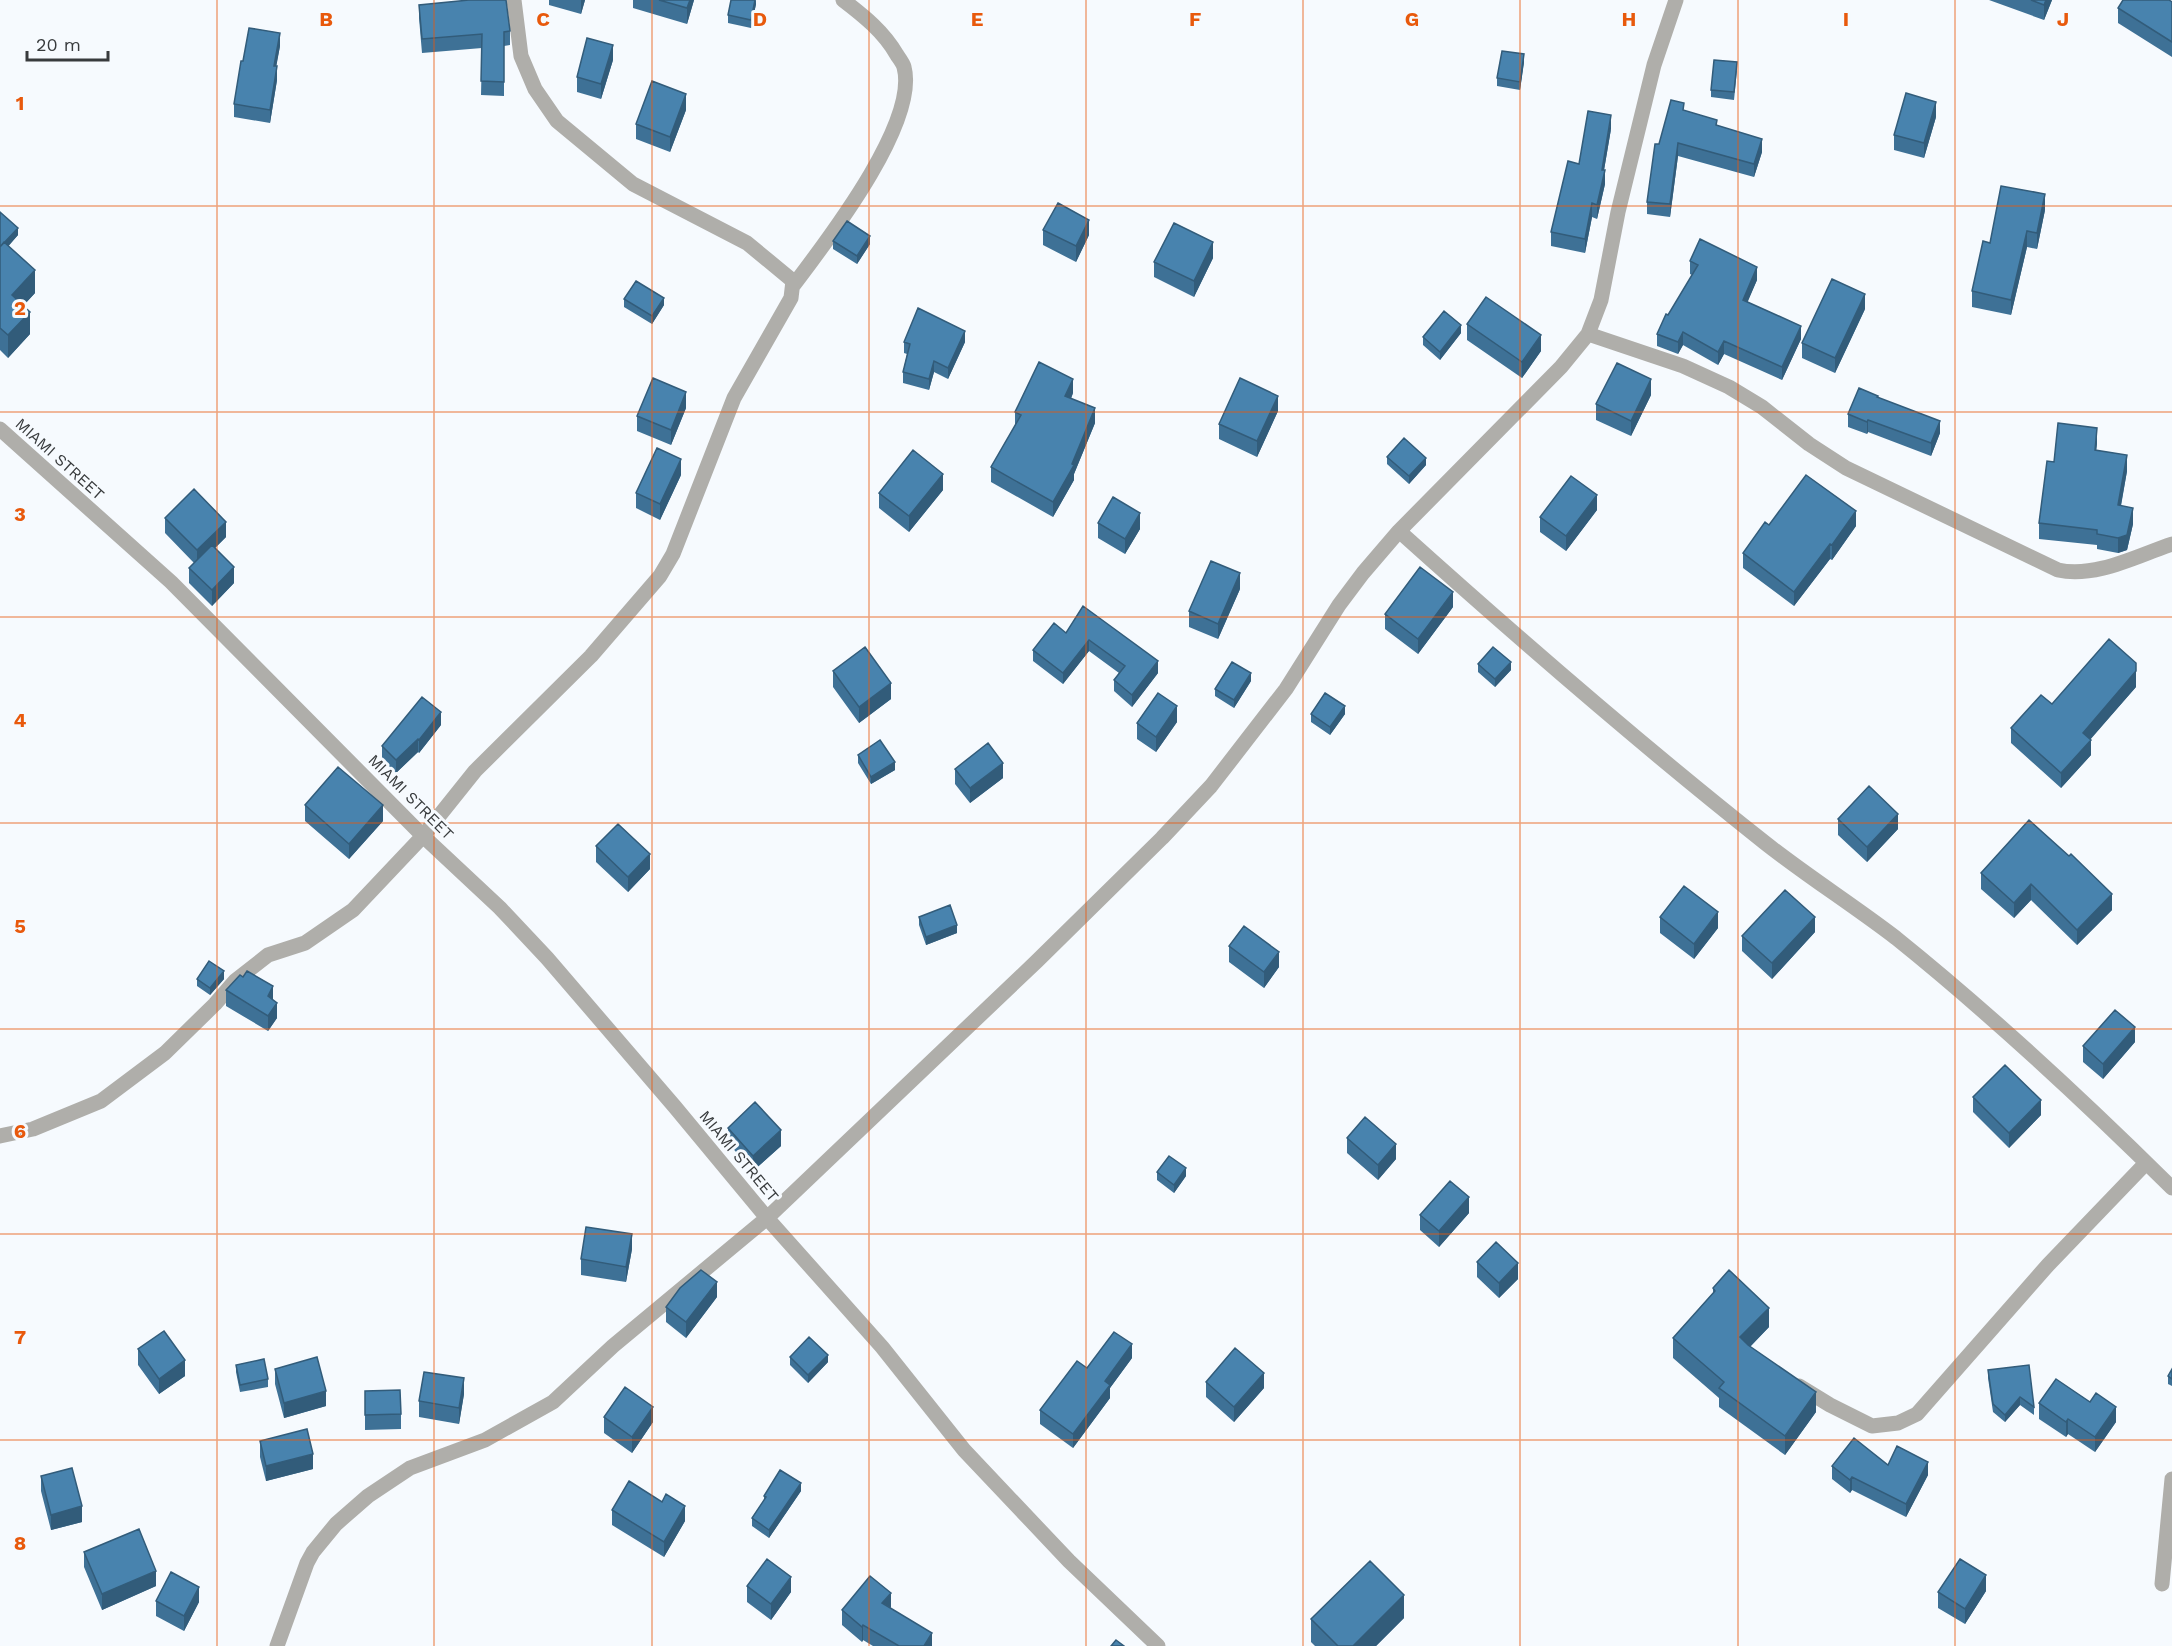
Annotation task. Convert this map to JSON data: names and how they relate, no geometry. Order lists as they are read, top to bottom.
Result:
{
  "streets": {
    "street": ["MIAMI STREET"]
  },
  "scale_bar": "20 m",
  "grid": {
    "columns": [
      "B",
      "C",
      "D",
      "E",
      "F",
      "G",
      "H",
      "I",
      "J"
    ],
    "rows": [
      "1",
      "2",
      "3",
      "4",
      "5",
      "6",
      "7",
      "8"
    ]
  }
}
